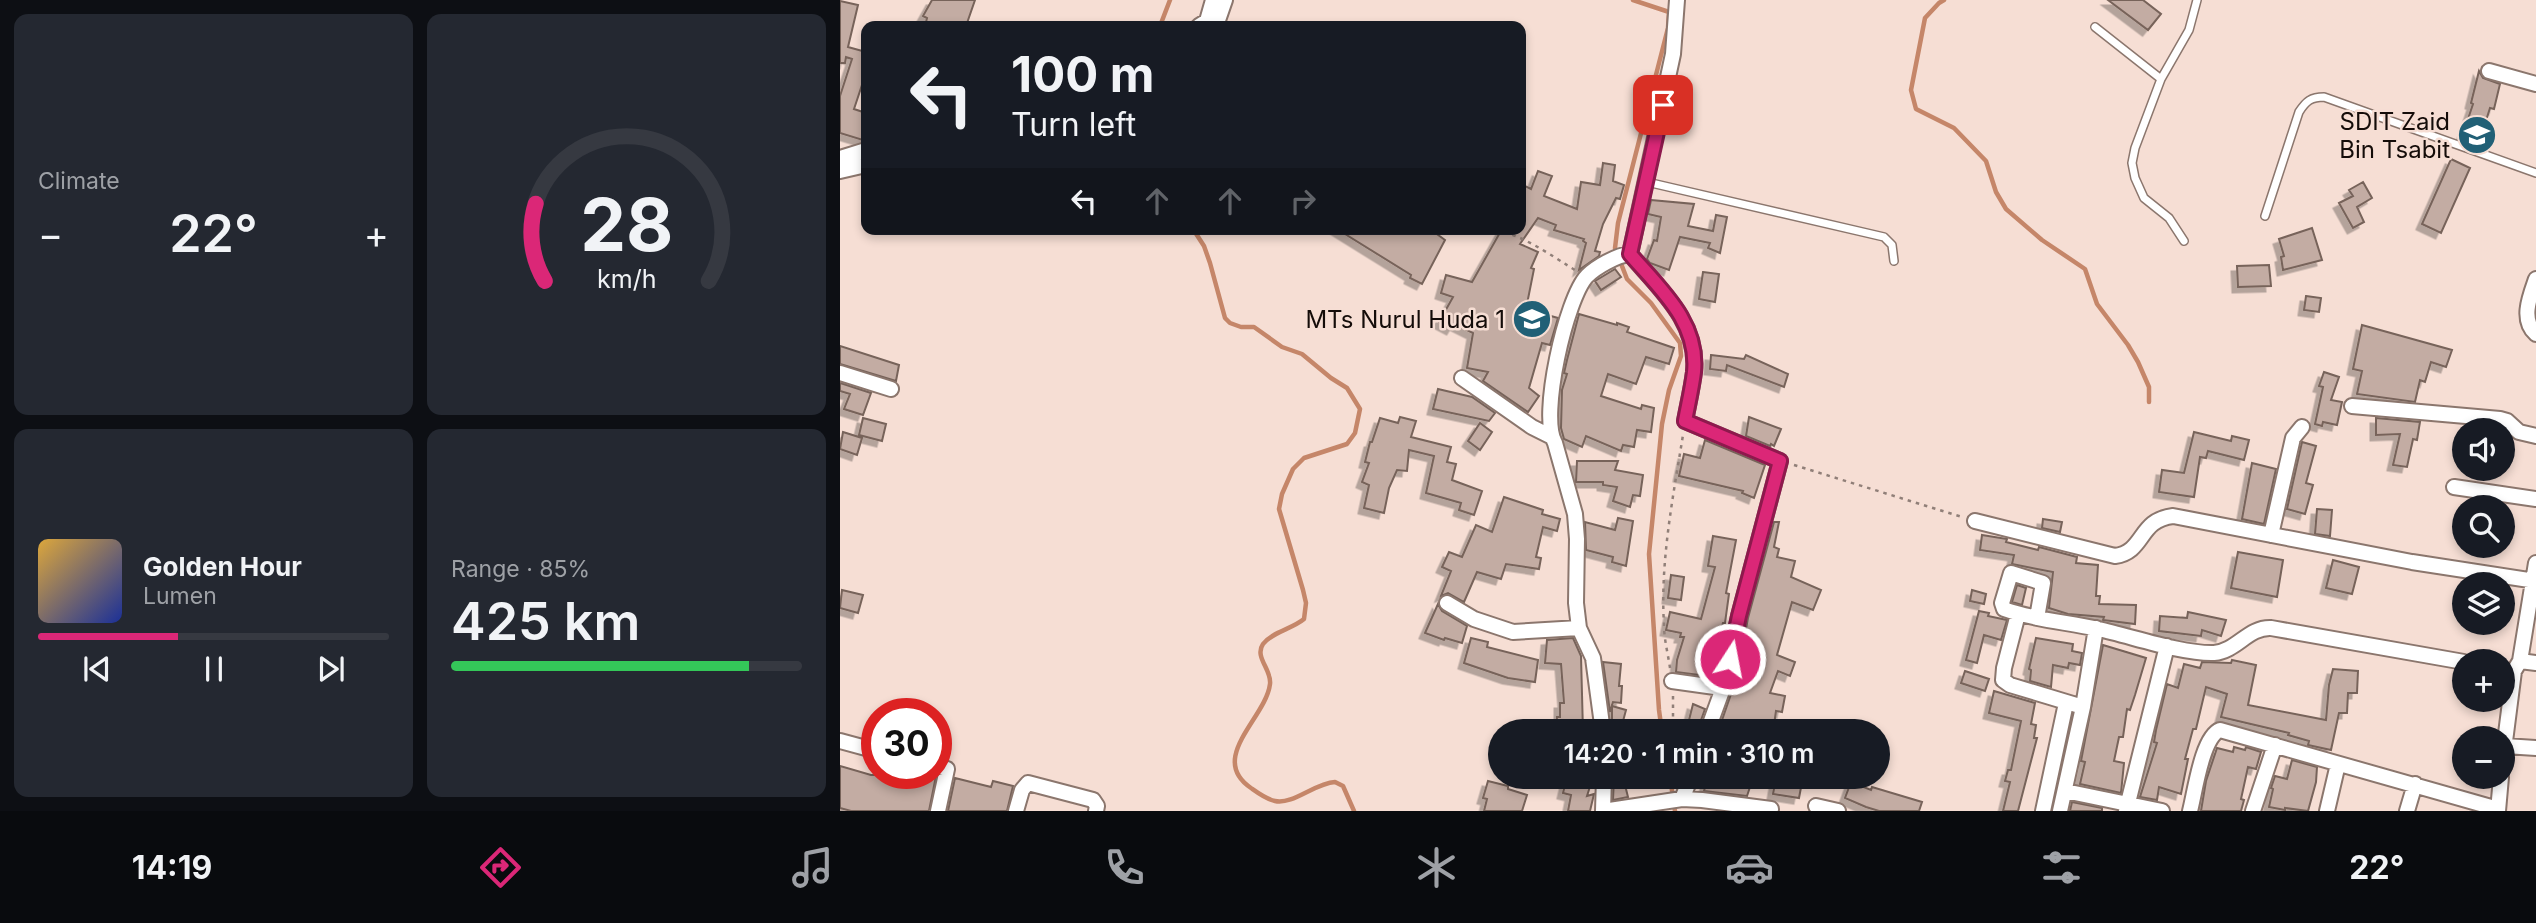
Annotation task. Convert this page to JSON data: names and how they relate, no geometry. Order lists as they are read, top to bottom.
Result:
{
  "places": {
    "school or university": ["SDIT Zaid Bin Tsabit", "MTs Nurul Huda 1"]
  },
  "page": {
    "tile": [
      "Climate",
      ["Range · 85%", "425 km"]
    ],
    "turn": ["100 m", "Turn left"],
    "heat": ["−", "22°", "+"],
    "map_buttons": ["+", "−"],
    "song": ["Golden Hour", "Lumen"],
    "limit": "30",
    "trip": "14:20 · 1 min · 310 m",
    "tabs": ["14:19", "22°"],
    "gauge": ["28", "km/h"]
  }
}
